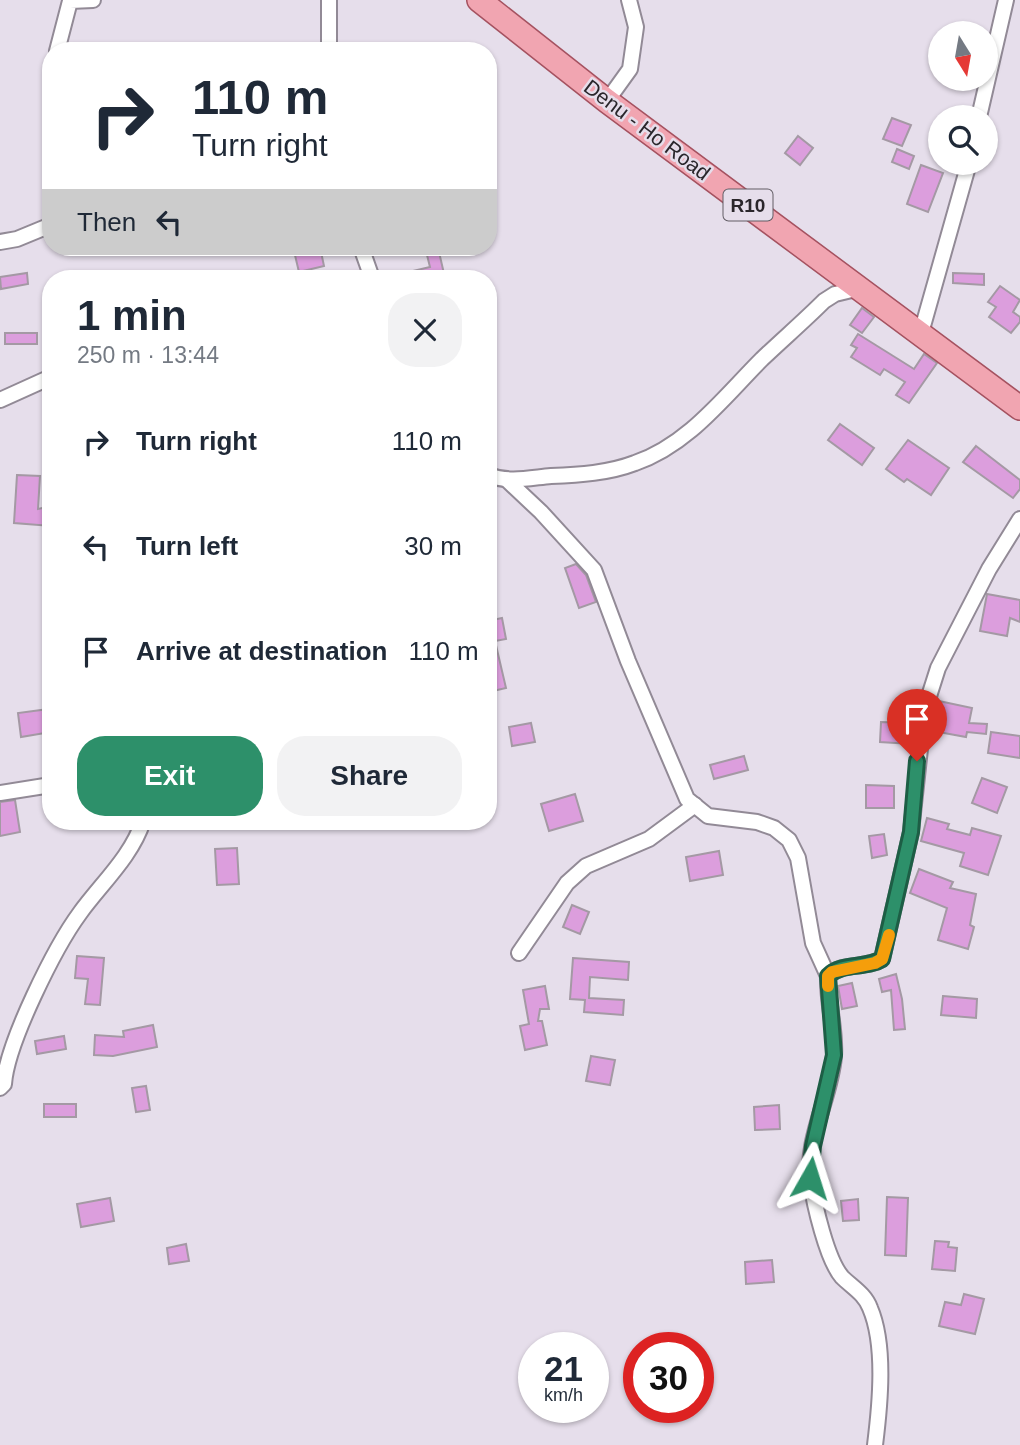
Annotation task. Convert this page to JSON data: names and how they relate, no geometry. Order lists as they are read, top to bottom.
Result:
{
  "streets": {
    "main road": ["Denu - Ho Road", "R10"]
  },
  "north": "bottom",
  "page": {
    "turn": ["110 m", "Turn right"],
    "then": "Then",
    "heading": ["1 min", "250 m · 13:44"],
    "list": [
      {
        "name": "Turn right",
        "value": "110 m"
      },
      {
        "name": "Turn left",
        "value": "30 m"
      },
      {
        "name": "Arrive at destination",
        "value": "110 m"
      }
    ],
    "buttons": ["Exit", "Share"],
    "speed": "21 km/h",
    "limit": "30"
  }
}
